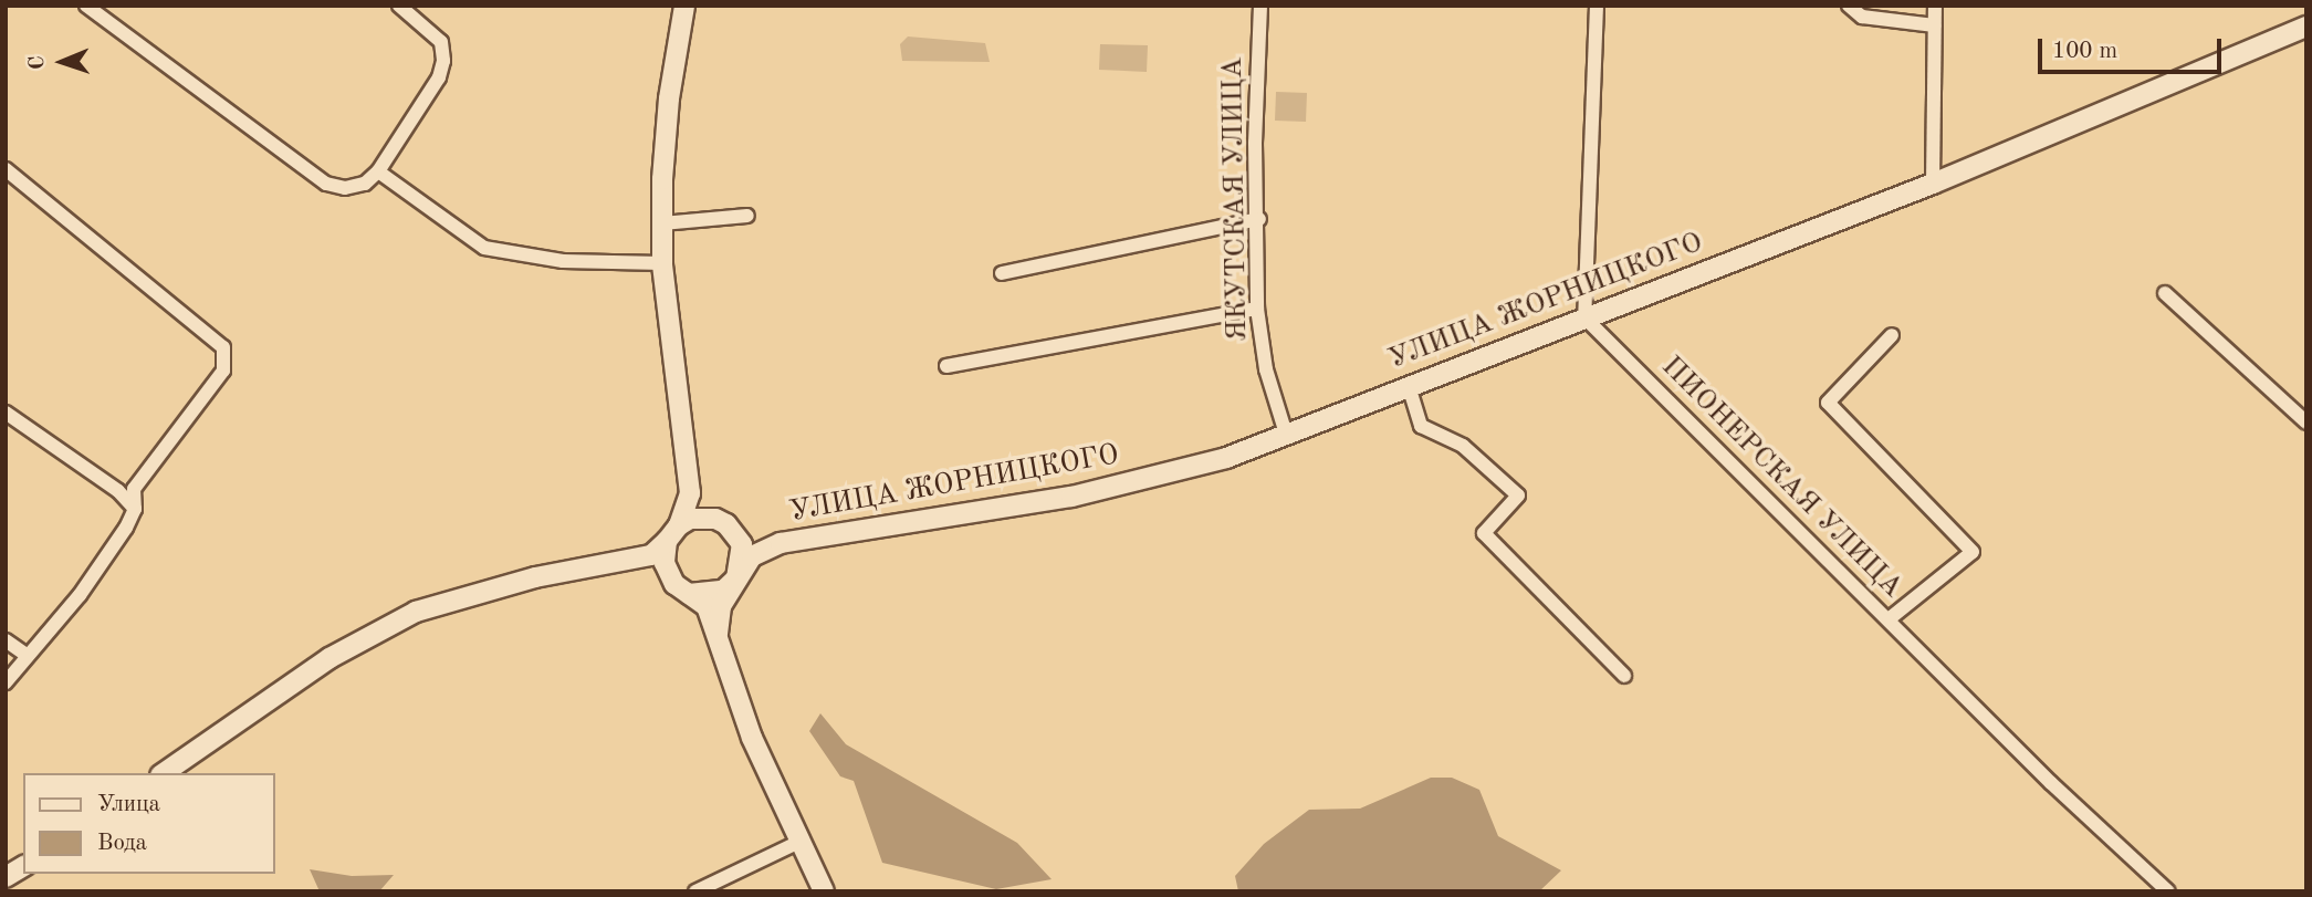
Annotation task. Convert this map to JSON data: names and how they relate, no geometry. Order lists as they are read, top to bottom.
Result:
{
  "streets": {
    "main road": ["УЛИЦА ЖОРНИЦКОГО"],
    "street": ["ЯКУТСКАЯ УЛИЦА", "ПИОНЕРСКАЯ УЛИЦА"]
  },
  "crossings": [
    ["ЯКУТСКАЯ УЛИЦА", "УЛИЦА ЖОРНИЦКОГО"],
    ["УЛИЦА ЖОРНИЦКОГО", "ПИОНЕРСКАЯ УЛИЦА"]
  ],
  "legend": ["Улица", "Вода"],
  "scale_bar": "100 m",
  "north": "left"
}
